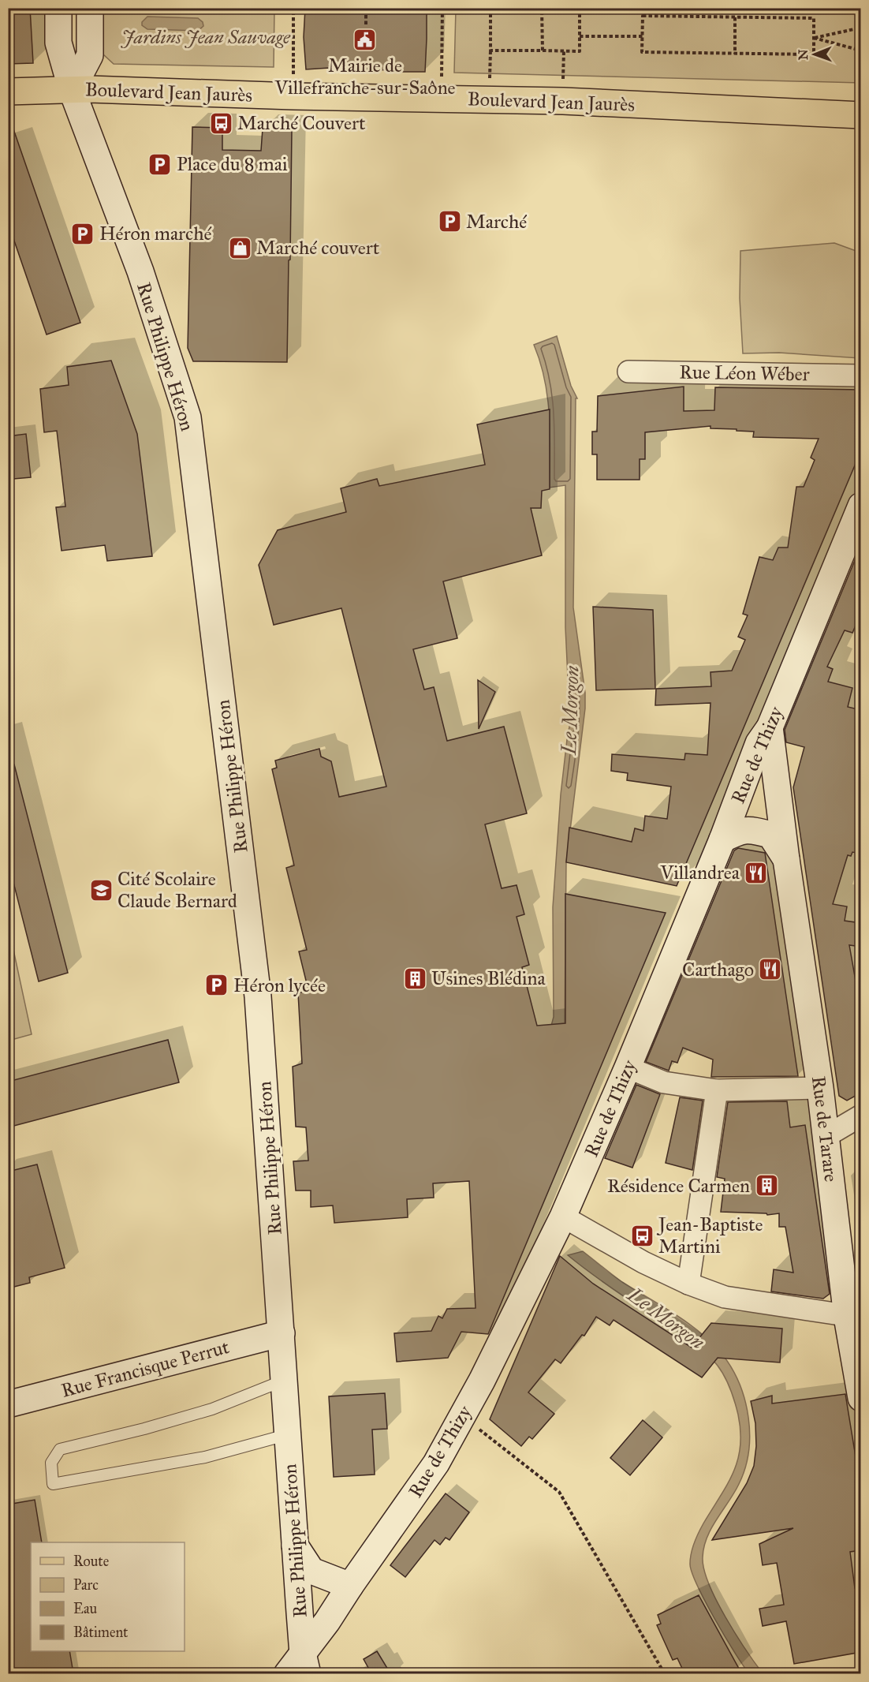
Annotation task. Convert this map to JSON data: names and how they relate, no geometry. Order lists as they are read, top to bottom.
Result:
{
  "streets": {
    "main road": ["Boulevard Jean Jaurès"],
    "street": [
      "Rue Philippe Héron",
      "Rue Léon Wéber",
      "Rue de Thizy",
      "Rue de Tarare",
      "Rue Francisque Perrut"
    ]
  },
  "crossings": [
    ["Boulevard Jean Jaurès", "Rue Philippe Héron"],
    ["Rue Philippe Héron", "Rue de Thizy"],
    ["Rue Philippe Héron", "Rue Francisque Perrut"],
    ["Rue de Thizy", "Rue de Tarare"]
  ],
  "water": ["Le Morgon"],
  "parks": ["Jardins Jean Sauvage"],
  "places": {
    "public building": ["Mairie de Villefranche-sur-Saône"],
    "bus stop": ["Marché Couvert", "Jean-Baptiste Martini"],
    "parking": [
      "Place du 8 mai",
      "Marché",
      "Héron marché",
      "Héron lycée"
    ],
    "shop": ["Marché couvert"],
    "restaurant": ["Villandrea", "Carthago"],
    "school or university": ["Cité Scolaire Claude Bernard"],
    "building": ["Usines Blédina", "Résidence Carmen"]
  },
  "legend": [
    "Route",
    "Parc",
    "Eau",
    "Bâtiment"
  ],
  "north": "left"
}
